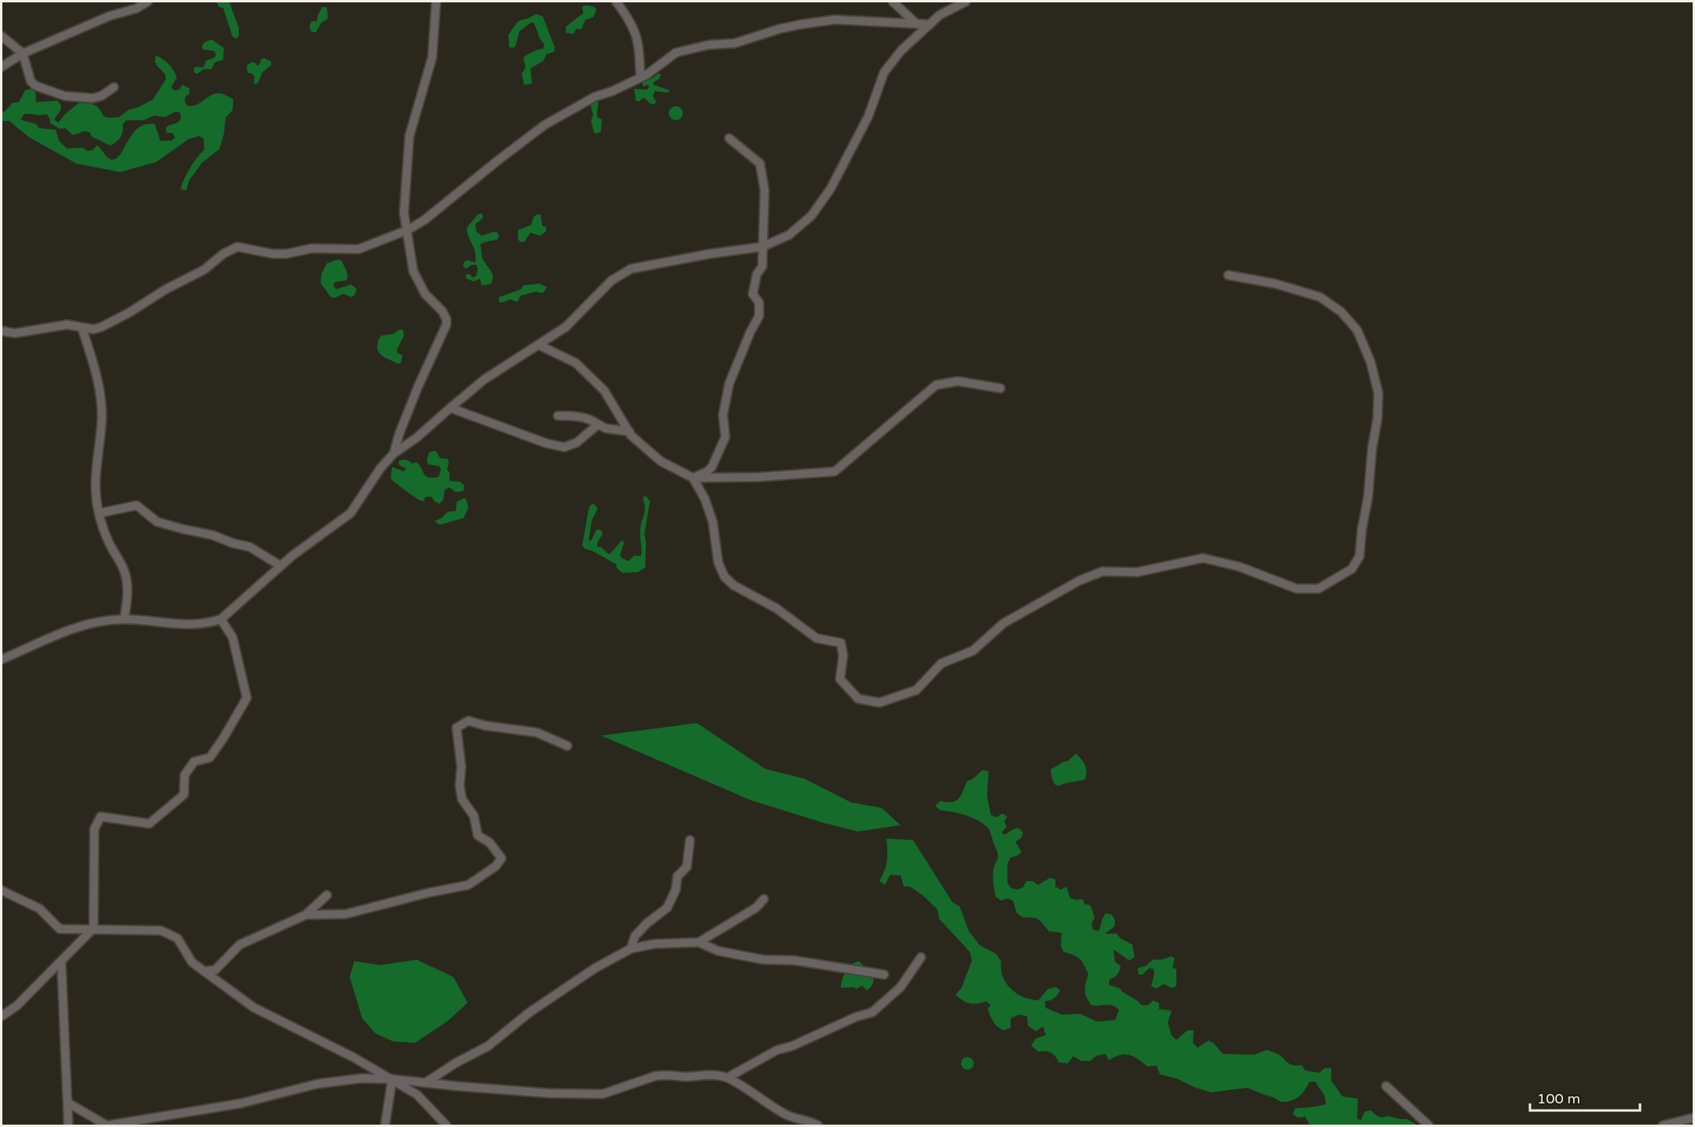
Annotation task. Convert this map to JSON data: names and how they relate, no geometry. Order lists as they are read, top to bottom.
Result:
{
  "scale_bar": "100 m"
}
